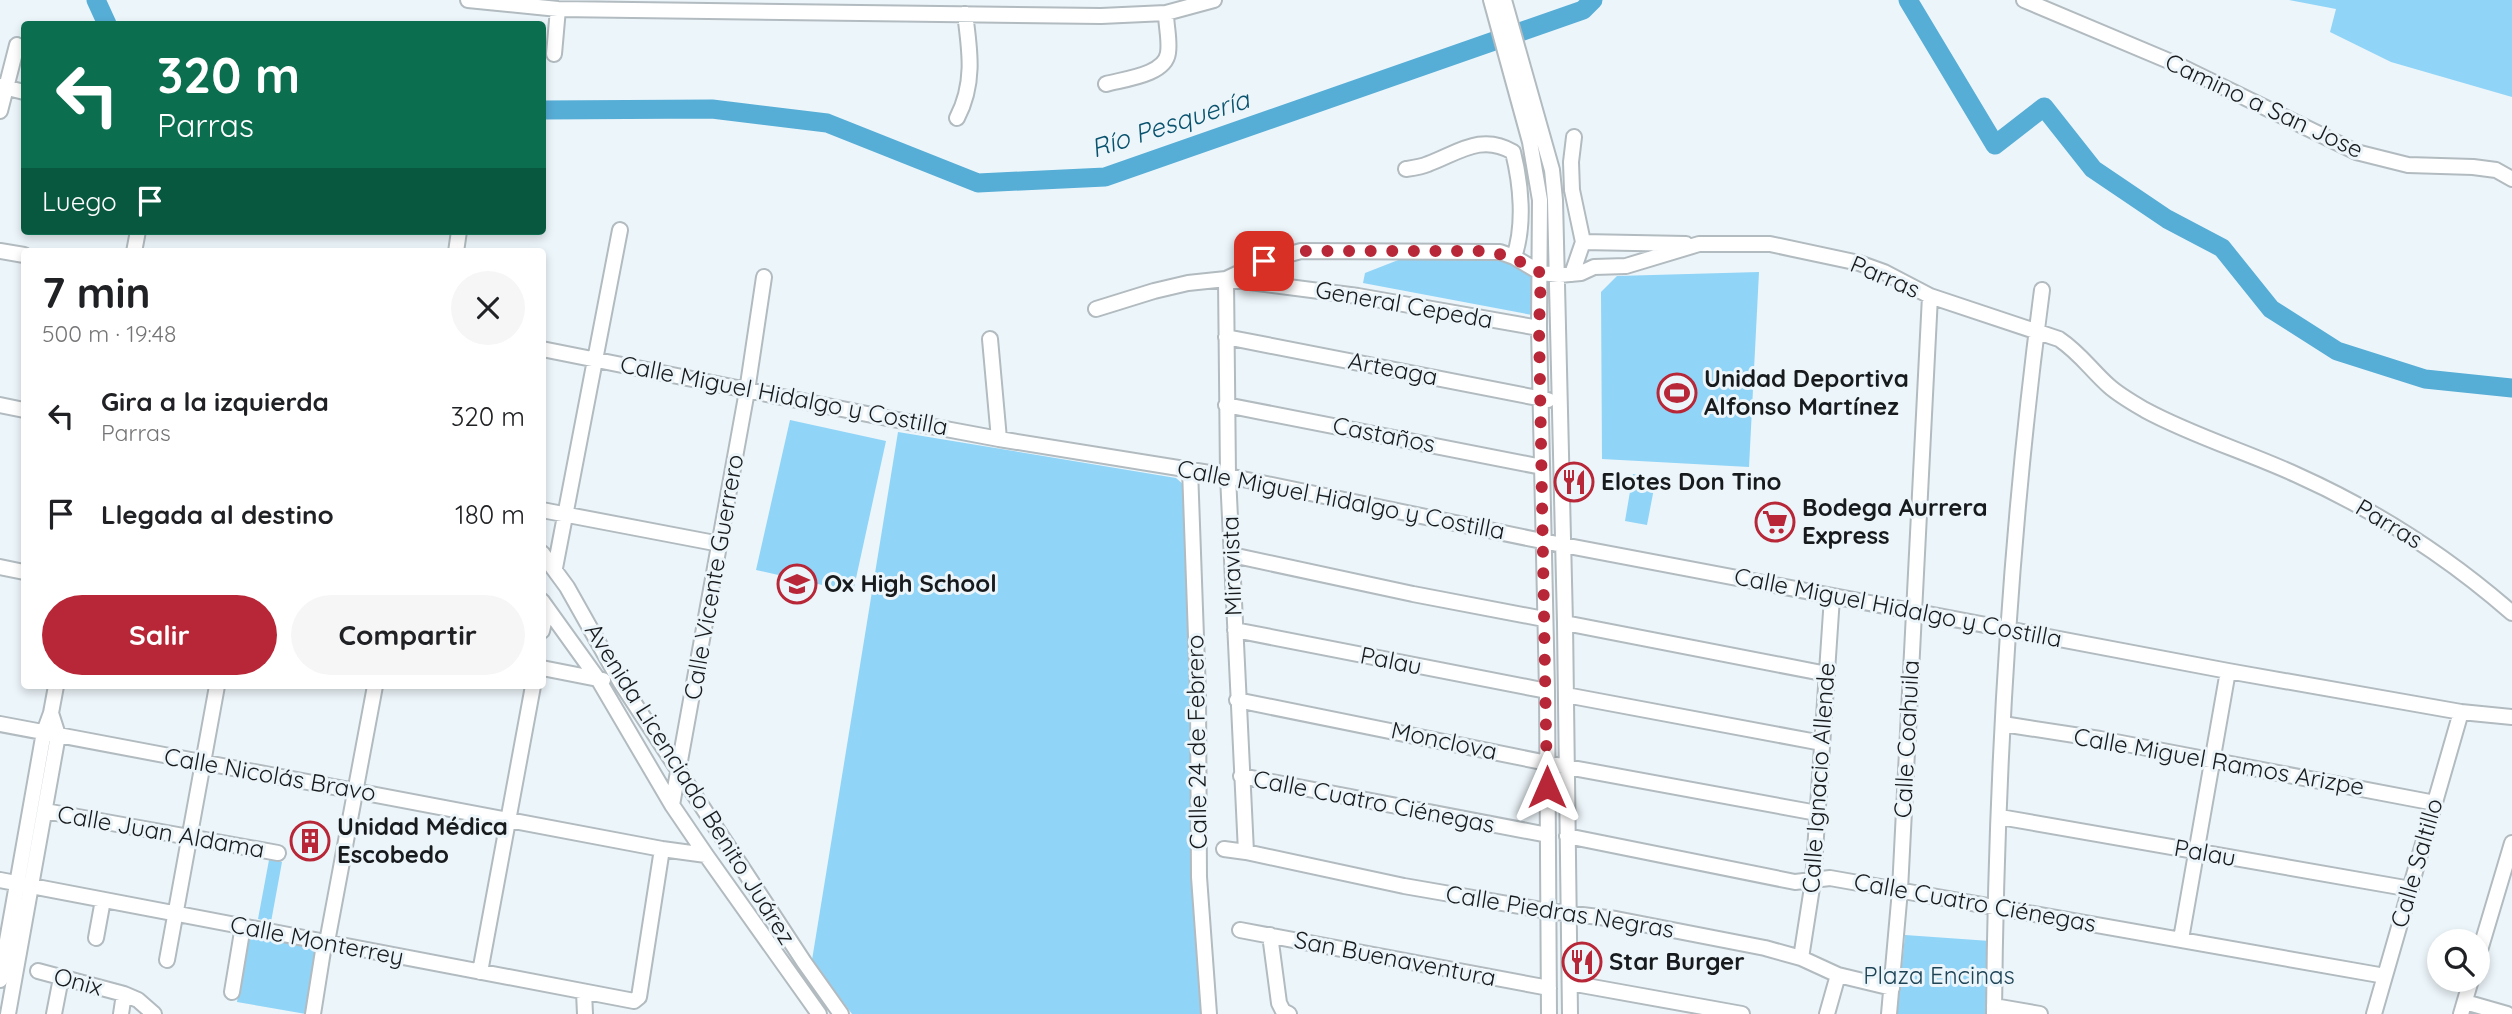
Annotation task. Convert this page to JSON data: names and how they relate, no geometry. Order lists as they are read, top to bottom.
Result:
{
  "streets": {
    "street": [
      "Camino a San Jose",
      "Parras",
      "General Cepeda",
      "Arteaga",
      "Calle Miguel Hidalgo y Costilla",
      "Castaños",
      "Miravista",
      "Calle Vicente Guerrero",
      "Palau",
      "Calle Coahuila",
      "Monclova",
      "Calle 24 de Febrero",
      "Calle Miguel Ramos Arizpe",
      "Calle Nicolás Bravo",
      "Calle Ignacio Allende",
      "Avenida Licenciado Benito Juárez",
      "Calle Cuatro Ciénegas",
      "Calle Juan Aldama",
      "Calle Saltillo",
      "Calle Piedras Negras",
      "Calle Monterrey",
      "San Buenaventura",
      "Onix"
    ]
  },
  "crossings": [
    ["Parras", "General Cepeda"],
    ["Parras", "Miravista"],
    ["Parras", "Calle Coahuila"],
    ["General Cepeda", "Miravista"],
    ["Arteaga", "Miravista"],
    ["Calle Miguel Hidalgo y Costilla", "Miravista"],
    ["Calle Miguel Hidalgo y Costilla", "Calle Vicente Guerrero"],
    ["Calle Miguel Hidalgo y Costilla", "Calle Coahuila"],
    ["Calle Miguel Hidalgo y Costilla", "Calle 24 de Febrero"],
    ["Calle Miguel Hidalgo y Costilla", "Calle Ignacio Allende"],
    ["Calle Miguel Hidalgo y Costilla", "Calle Saltillo"],
    ["Castaños", "Miravista"],
    ["Miravista", "Palau"],
    ["Miravista", "Monclova"],
    ["Miravista", "Calle Cuatro Ciénegas"],
    ["Miravista", "Calle Piedras Negras"],
    ["Calle Vicente Guerrero", "Avenida Licenciado Benito Juárez"],
    ["Palau", "Calle Saltillo"],
    ["Calle Coahuila", "Calle Cuatro Ciénegas"],
    ["Calle Coahuila", "Calle Piedras Negras"],
    ["Monclova", "Calle Ignacio Allende"],
    ["Calle Miguel Ramos Arizpe", "Calle Saltillo"],
    ["Calle Nicolás Bravo", "Avenida Licenciado Benito Juárez"],
    ["Calle Nicolás Bravo", "Calle Monterrey"],
    ["Calle Ignacio Allende", "Calle Cuatro Ciénegas"],
    ["Calle Ignacio Allende", "Calle Piedras Negras"],
    ["Calle Cuatro Ciénegas", "Calle Saltillo"]
  ],
  "water": ["Río Pesquería"],
  "parks": ["Plaza Encinas"],
  "places": {
    "sports": ["Unidad Deportiva Alfonso Martínez"],
    "restaurant": ["Elotes Don Tino", "Star Burger"],
    "supermarket": ["Bodega Aurrera Express"],
    "school or university": ["Ox High School"],
    "building": ["Unidad Médica Escobedo"]
  },
  "page": {
    "turn": ["320 m", "Parras"],
    "then": "Luego",
    "heading": ["7 min", "500 m · 19:48"],
    "list": [
      {
        "name": "Gira a la izquierda",
        "note": "Parras",
        "value": "320 m"
      },
      {
        "name": "Llegada al destino",
        "value": "180 m"
      }
    ],
    "buttons": ["Salir", "Compartir"]
  }
}
